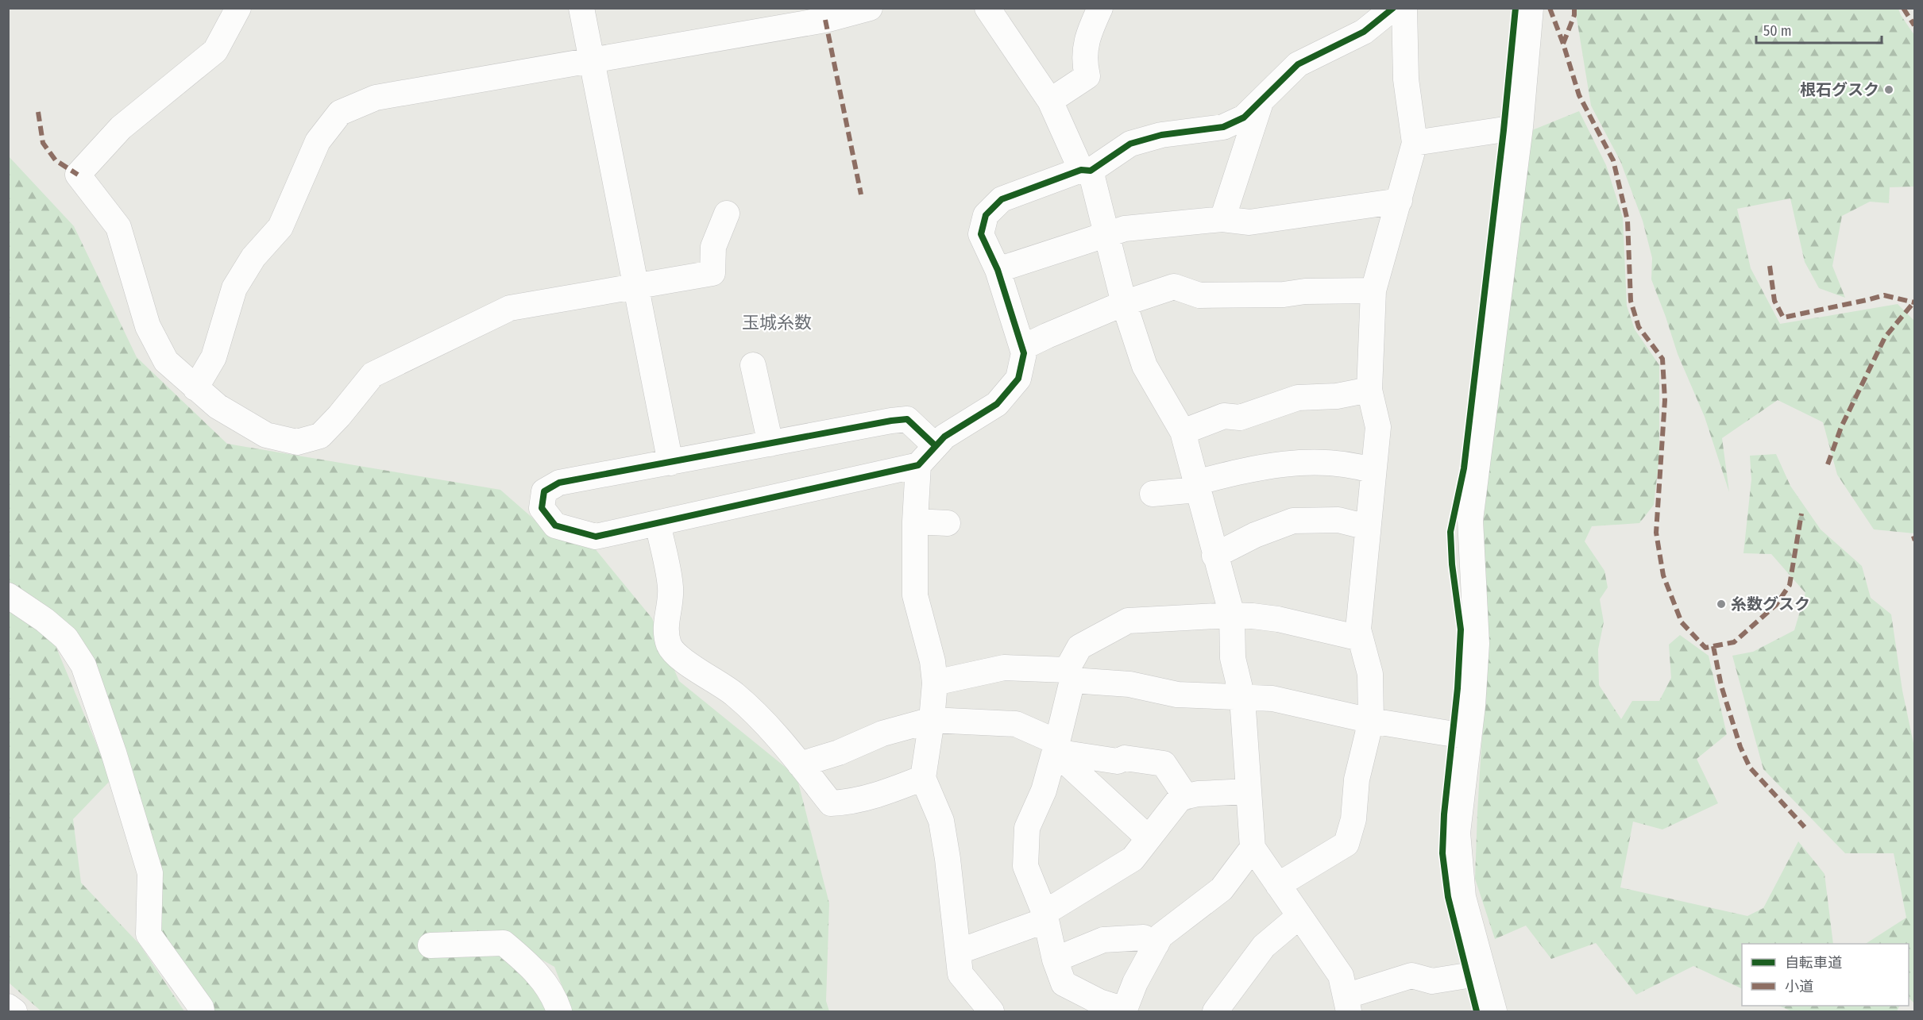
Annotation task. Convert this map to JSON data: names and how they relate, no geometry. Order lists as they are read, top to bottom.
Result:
{
  "districts": ["玉城糸数"],
  "places": ["根石グスク", "糸数グスク"],
  "legend": ["自転車道", "小道"],
  "scale_bar": "50 m"
}
